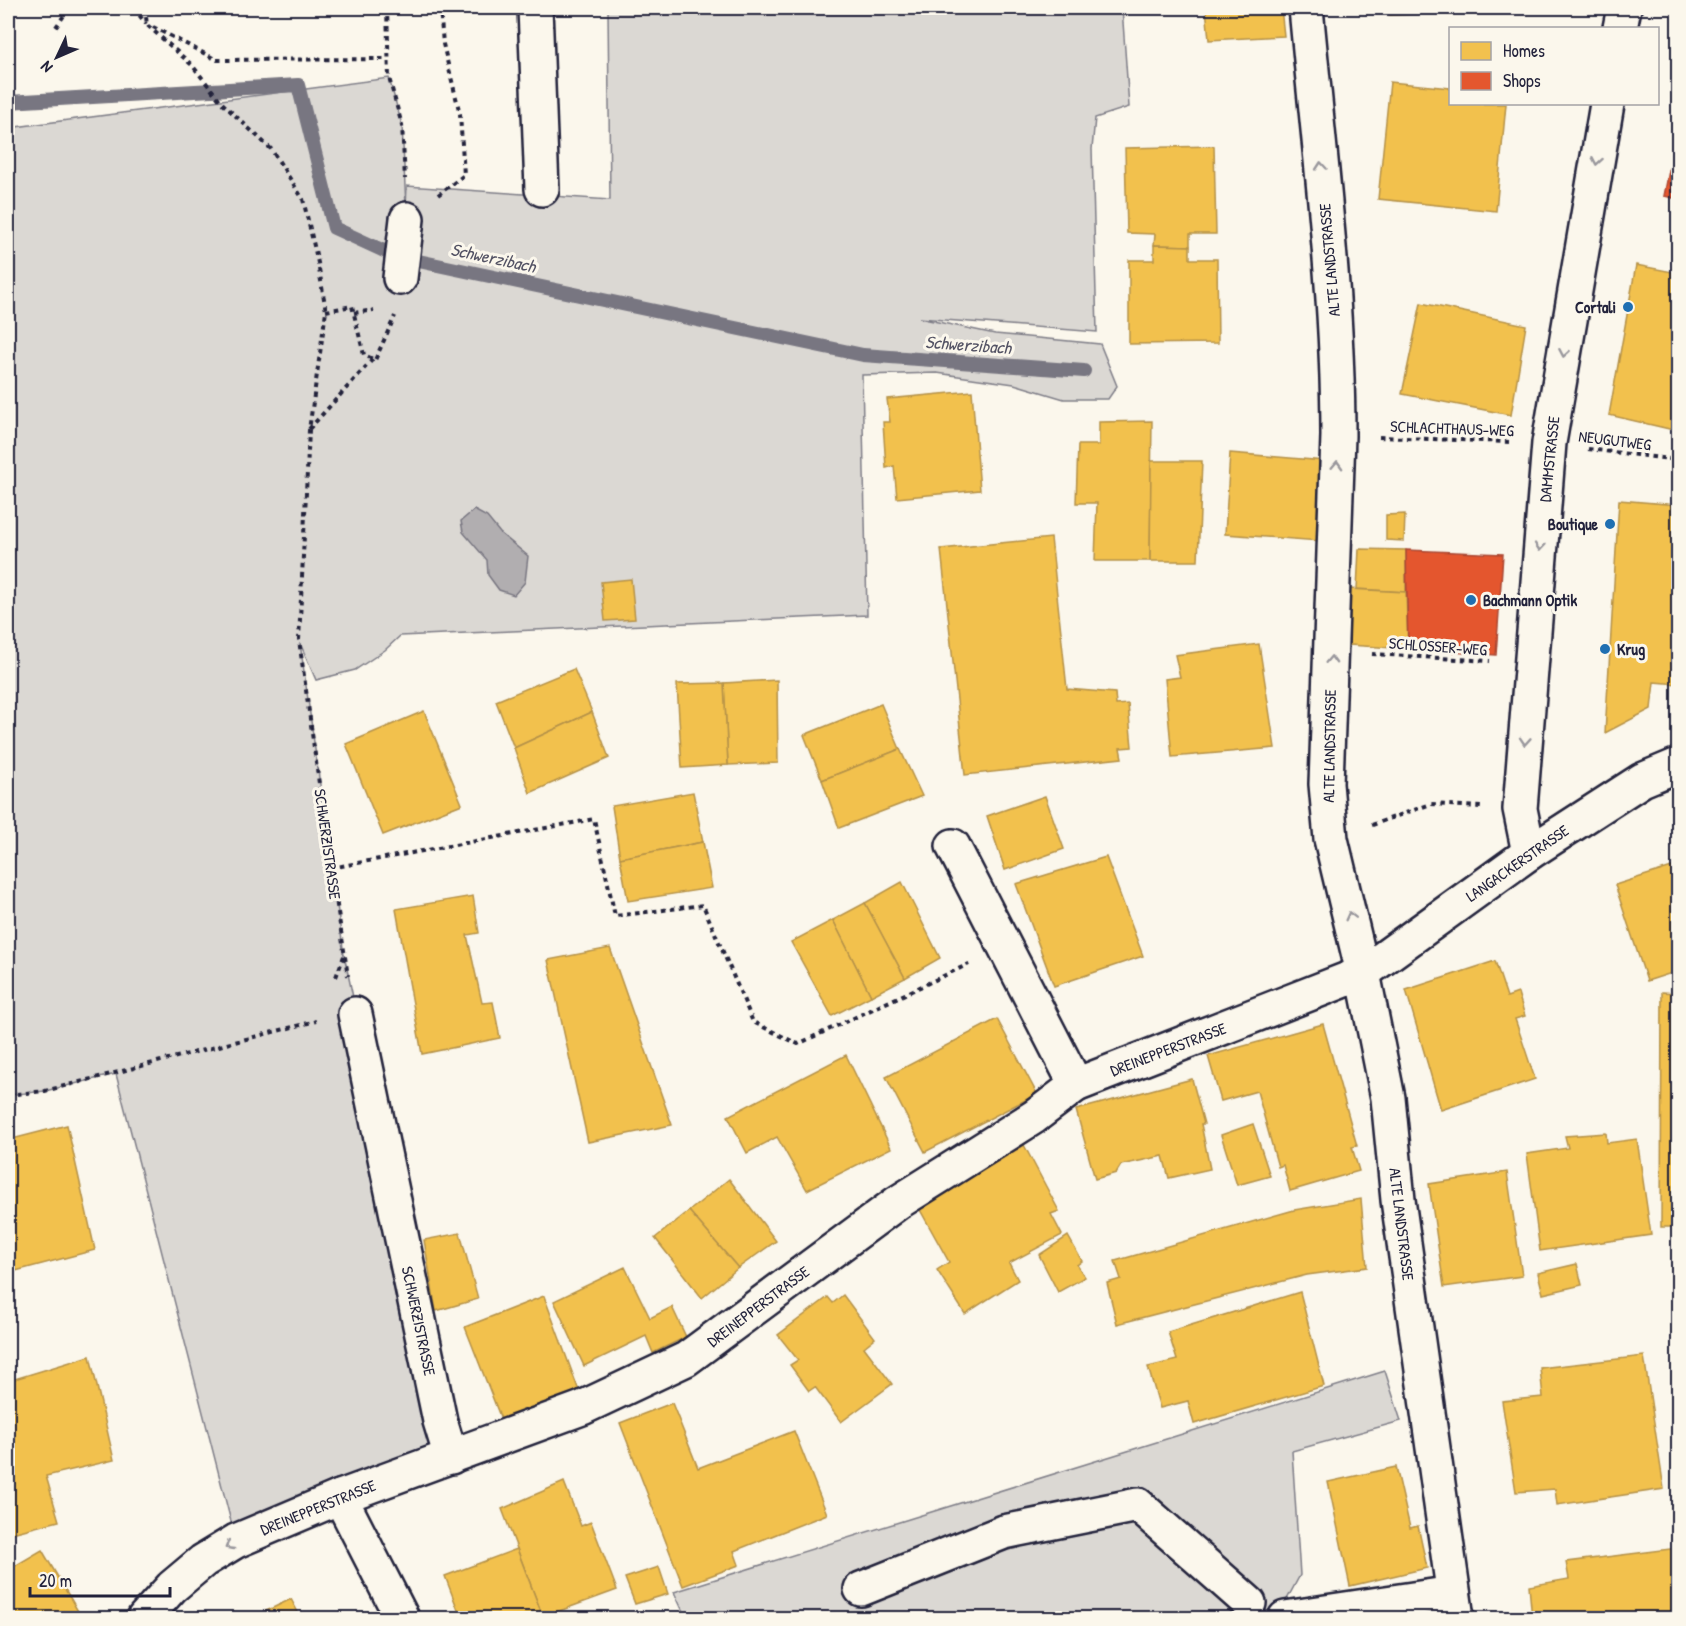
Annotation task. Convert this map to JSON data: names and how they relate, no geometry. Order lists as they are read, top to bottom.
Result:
{
  "streets": {
    "street": [
      "ALTE LANDSTRASSE",
      "DAMMSTRASSE",
      "SCHWERZISTRASSE",
      "LANGACKERSTRASSE",
      "DREINEPPERSTRASSE"
    ],
    "path": ["SCHLACHTHAUS-WEG", "NEUGUTWEG", "SCHLOSSER-WEG"]
  },
  "crossings": [
    ["ALTE LANDSTRASSE", "LANGACKERSTRASSE"],
    ["ALTE LANDSTRASSE", "DREINEPPERSTRASSE"],
    ["SCHLACHTHAUS-WEG", "NEUGUTWEG"],
    ["SCHLACHTHAUS-WEG", "DAMMSTRASSE"],
    ["NEUGUTWEG", "DAMMSTRASSE"],
    ["DAMMSTRASSE", "SCHLOSSER-WEG"],
    ["DAMMSTRASSE", "LANGACKERSTRASSE"],
    ["SCHWERZISTRASSE", "DREINEPPERSTRASSE"],
    ["LANGACKERSTRASSE", "DREINEPPERSTRASSE"]
  ],
  "one_way": ["ALTE LANDSTRASSE", "DAMMSTRASSE"],
  "water": ["Schwerzibach"],
  "places": [
    "Cortali",
    "Boutique",
    "Bachmann Optik",
    "Krug"
  ],
  "legend": ["Homes", "Shops"],
  "scale_bar": "20 m",
  "north": "bottom left"
}
